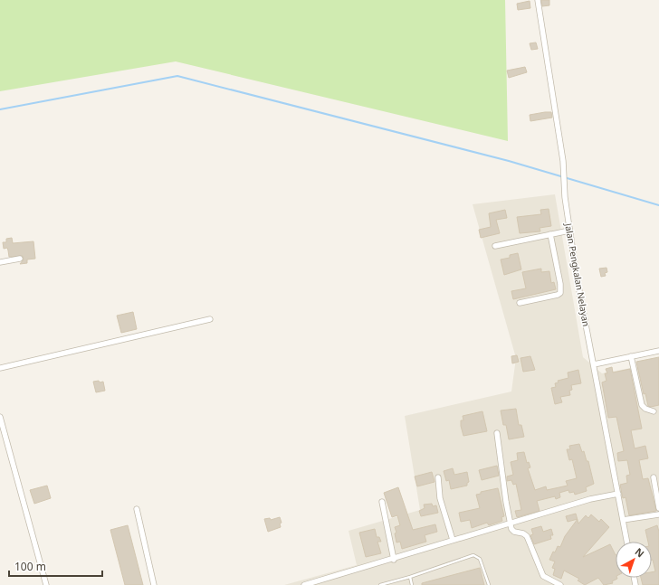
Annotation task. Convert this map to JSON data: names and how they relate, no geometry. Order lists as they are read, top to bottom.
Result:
{
  "streets": {
    "street": ["Jalan Pengkalan Nelayan"]
  },
  "scale_bar": "100 m",
  "north": "top right"
}
